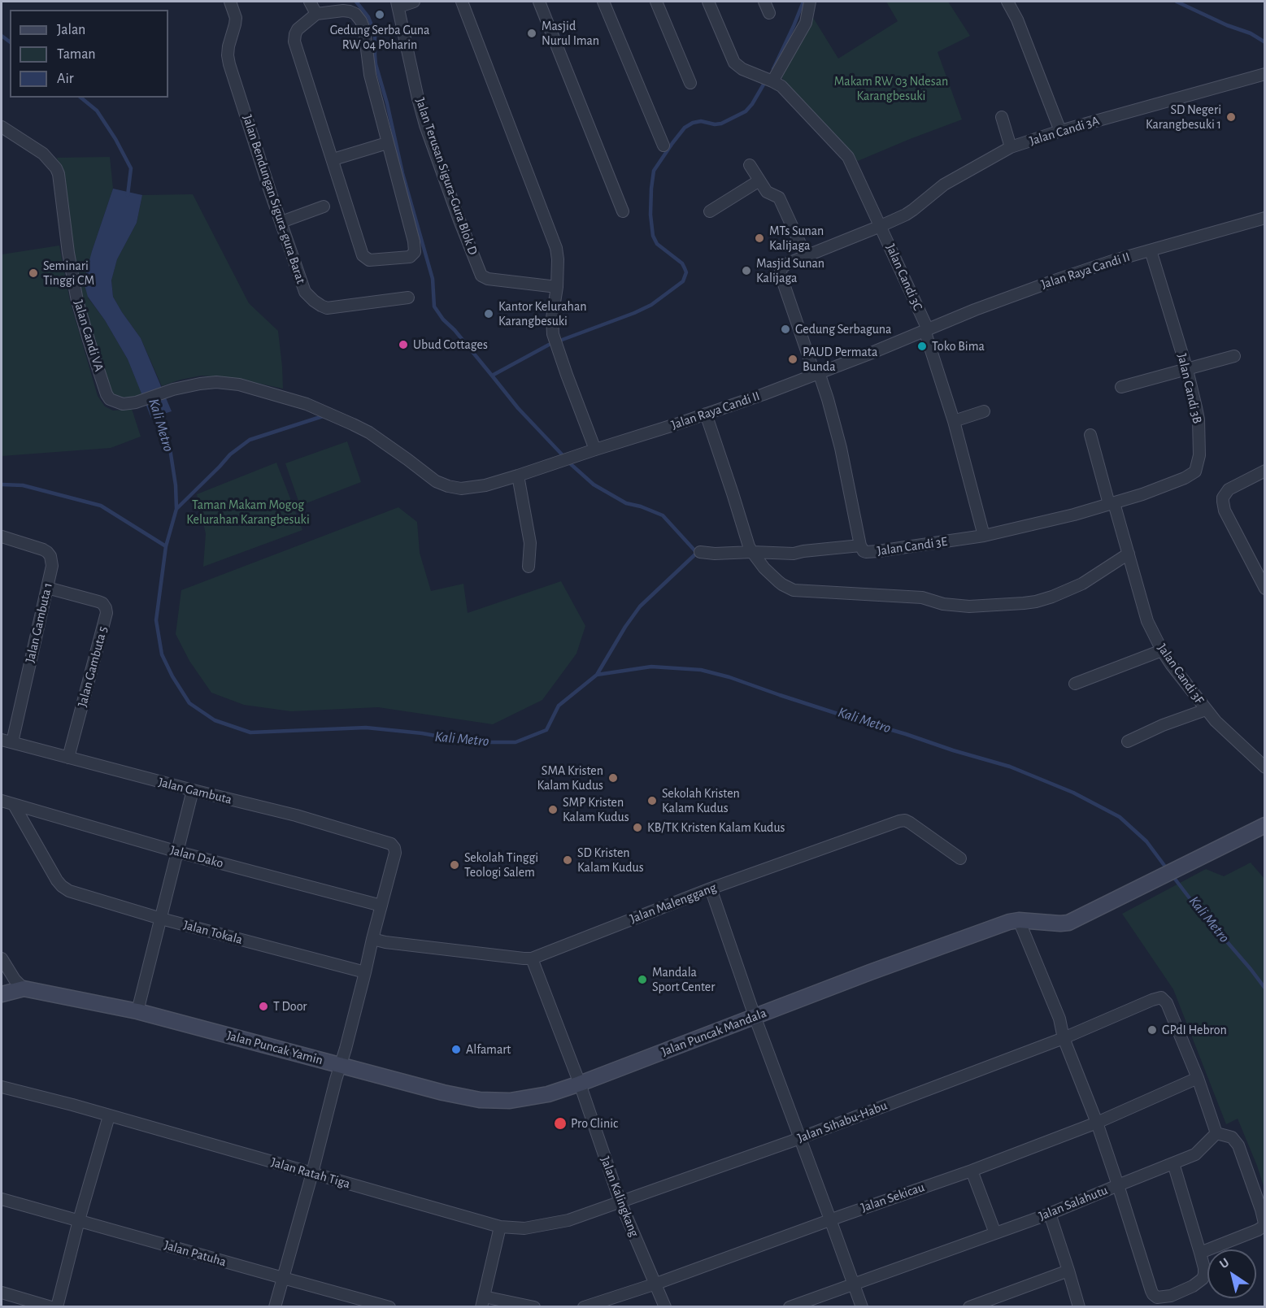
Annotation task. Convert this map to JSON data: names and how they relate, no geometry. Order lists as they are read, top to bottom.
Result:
{
  "streets": {
    "main road": ["Jalan Puncak Mandala", "Jalan Puncak Yamin"],
    "street": [
      "Jalan Candi 3A",
      "Jalan Terusan Sigura-Gura Blok D",
      "Jalan Bendungan Sigura-gura Barat",
      "Jalan Raya Candi II",
      "Jalan Candi 3C",
      "Jalan Candi VA",
      "Jalan Candi 3B",
      "Jalan Candi 3E",
      "Jalan Gambuta 1",
      "Jalan Gambuta 5",
      "Jalan Candi 3F",
      "Jalan Gambuta",
      "Jalan Dako",
      "Jalan Malenggang",
      "Jalan Tokala",
      "Jalan Sihabu-Habu",
      "Jalan Ratah Tiga",
      "Jalan Kalingkang",
      "Jalan Sekicau",
      "Jalan Salahutu",
      "Jalan Patuha"
    ]
  },
  "crossings": [
    ["Jalan Candi 3A", "Jalan Candi 3C"],
    ["Jalan Candi 3A", "Jalan Candi 3E"],
    ["Jalan Raya Candi II", "Jalan Candi 3C"],
    ["Jalan Raya Candi II", "Jalan Candi VA"],
    ["Jalan Raya Candi II", "Jalan Candi 3B"],
    ["Jalan Raya Candi II", "Jalan Candi 3E"],
    ["Jalan Candi 3C", "Jalan Candi 3E"],
    ["Jalan Candi 3B", "Jalan Candi 3E"],
    ["Jalan Candi 3B", "Jalan Candi 3F"],
    ["Jalan Candi 3E", "Jalan Candi 3F"],
    ["Jalan Gambuta 1", "Jalan Gambuta 5"],
    ["Jalan Gambuta 1", "Jalan Gambuta"],
    ["Jalan Gambuta 5", "Jalan Gambuta"],
    ["Jalan Gambuta", "Jalan Dako"],
    ["Jalan Dako", "Jalan Tokala"],
    ["Jalan Malenggang", "Jalan Kalingkang"],
    ["Jalan Puncak Mandala", "Jalan Puncak Yamin"],
    ["Jalan Puncak Mandala", "Jalan Kalingkang"],
    ["Jalan Puncak Mandala", "Jalan Salahutu"],
    ["Jalan Puncak Yamin", "Jalan Ratah Tiga"],
    ["Jalan Puncak Yamin", "Jalan Patuha"],
    ["Jalan Sihabu-Habu", "Jalan Ratah Tiga"],
    ["Jalan Sihabu-Habu", "Jalan Kalingkang"],
    ["Jalan Sihabu-Habu", "Jalan Sekicau"],
    ["Jalan Sihabu-Habu", "Jalan Salahutu"],
    ["Jalan Ratah Tiga", "Jalan Kalingkang"],
    ["Jalan Kalingkang", "Jalan Sekicau"],
    ["Jalan Sekicau", "Jalan Salahutu"]
  ],
  "water": ["Kali Metro"],
  "parks": ["Makam RW 03 Ndesan Karangbesuki", "Taman Makam Mogog Kelurahan Karangbesuki"],
  "places": [
    "Gedung Serba Guna RW 04 Poharin",
    "Masjid Nurul Iman",
    "SD Negeri Karangbesuki 1",
    "MTs Sunan Kalijaga",
    "Masjid Sunan Kalijaga",
    "Seminari Tinggi CM",
    "Kantor Kelurahan Karangbesuki",
    "Gedung Serbaguna",
    "Ubud Cottages",
    "Toko Bima",
    "PAUD Permata Bunda",
    "SMA Kristen Kalam Kudus",
    "Sekolah Kristen Kalam Kudus",
    "SMP Kristen Kalam Kudus",
    "KB/TK Kristen Kalam Kudus",
    "SD Kristen Kalam Kudus",
    "Sekolah Tinggi Teologi Salem",
    "Mandala Sport Center",
    "T Door",
    "GPdI Hebron",
    "Alfamart",
    "Pro Clinic"
  ],
  "legend": ["Jalan", "Taman", "Air"],
  "north": "top left"
}
